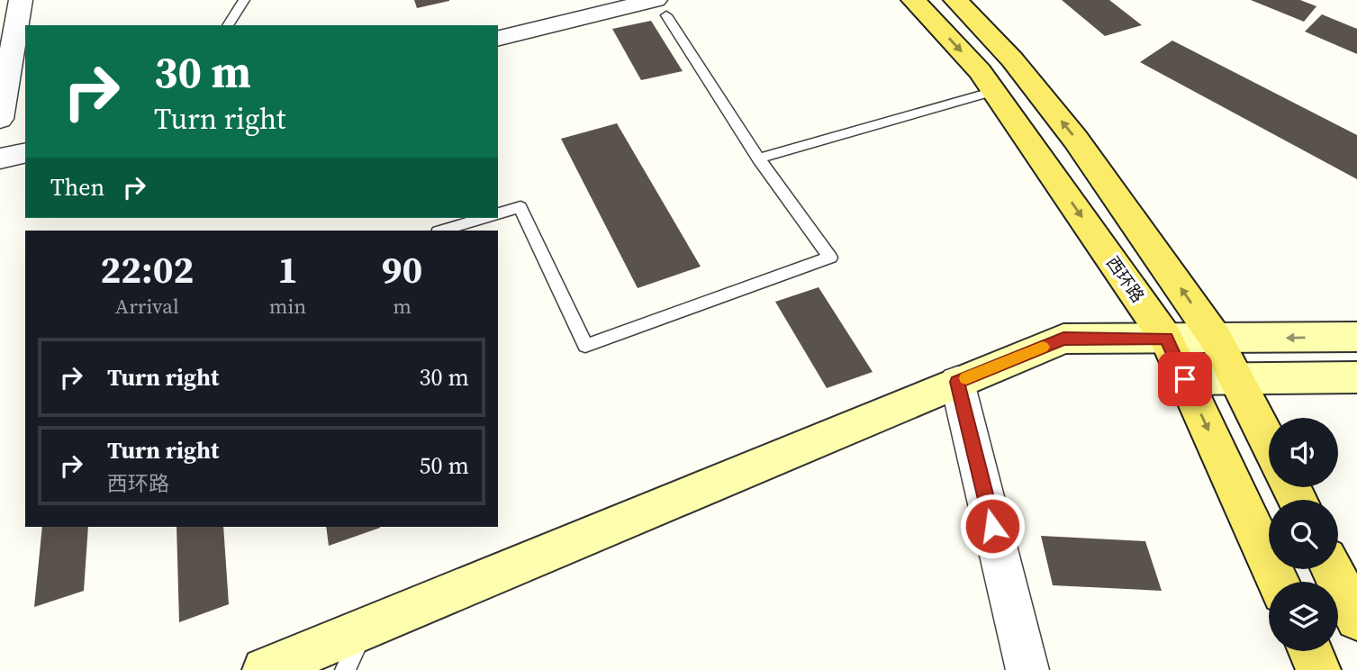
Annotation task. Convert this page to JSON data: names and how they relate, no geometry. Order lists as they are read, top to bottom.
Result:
{
  "streets": {
    "main road": ["西环路"]
  },
  "page": {
    "turn": ["30 m", "Turn right"],
    "then": "Then",
    "eta": [
      "22:02",
      "Arrival",
      "1",
      "min",
      "90",
      "m"
    ],
    "list": [
      {
        "name": "Turn right",
        "value": "30 m"
      },
      {
        "name": "Turn right",
        "note": "西环路",
        "value": "50 m"
      }
    ]
  }
}
